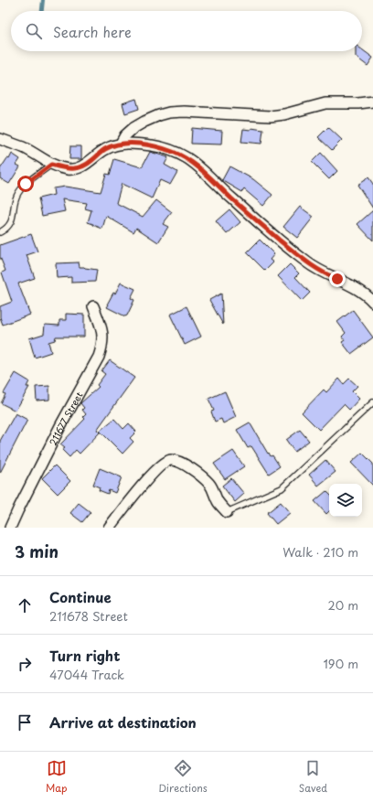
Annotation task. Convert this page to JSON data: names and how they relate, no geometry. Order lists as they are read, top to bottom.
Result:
{
  "streets": {
    "street": ["211677 Street"]
  },
  "page": {
    "search": "Search here",
    "heading": ["3 min", "Walk · 210 m"],
    "list": [
      ["Continue", "211678 Street", "20 m"],
      ["Turn right", "47044 Track", "190 m"],
      "Arrive at destination"
    ],
    "nav": ["Map", "Directions", "Saved"]
  }
}
